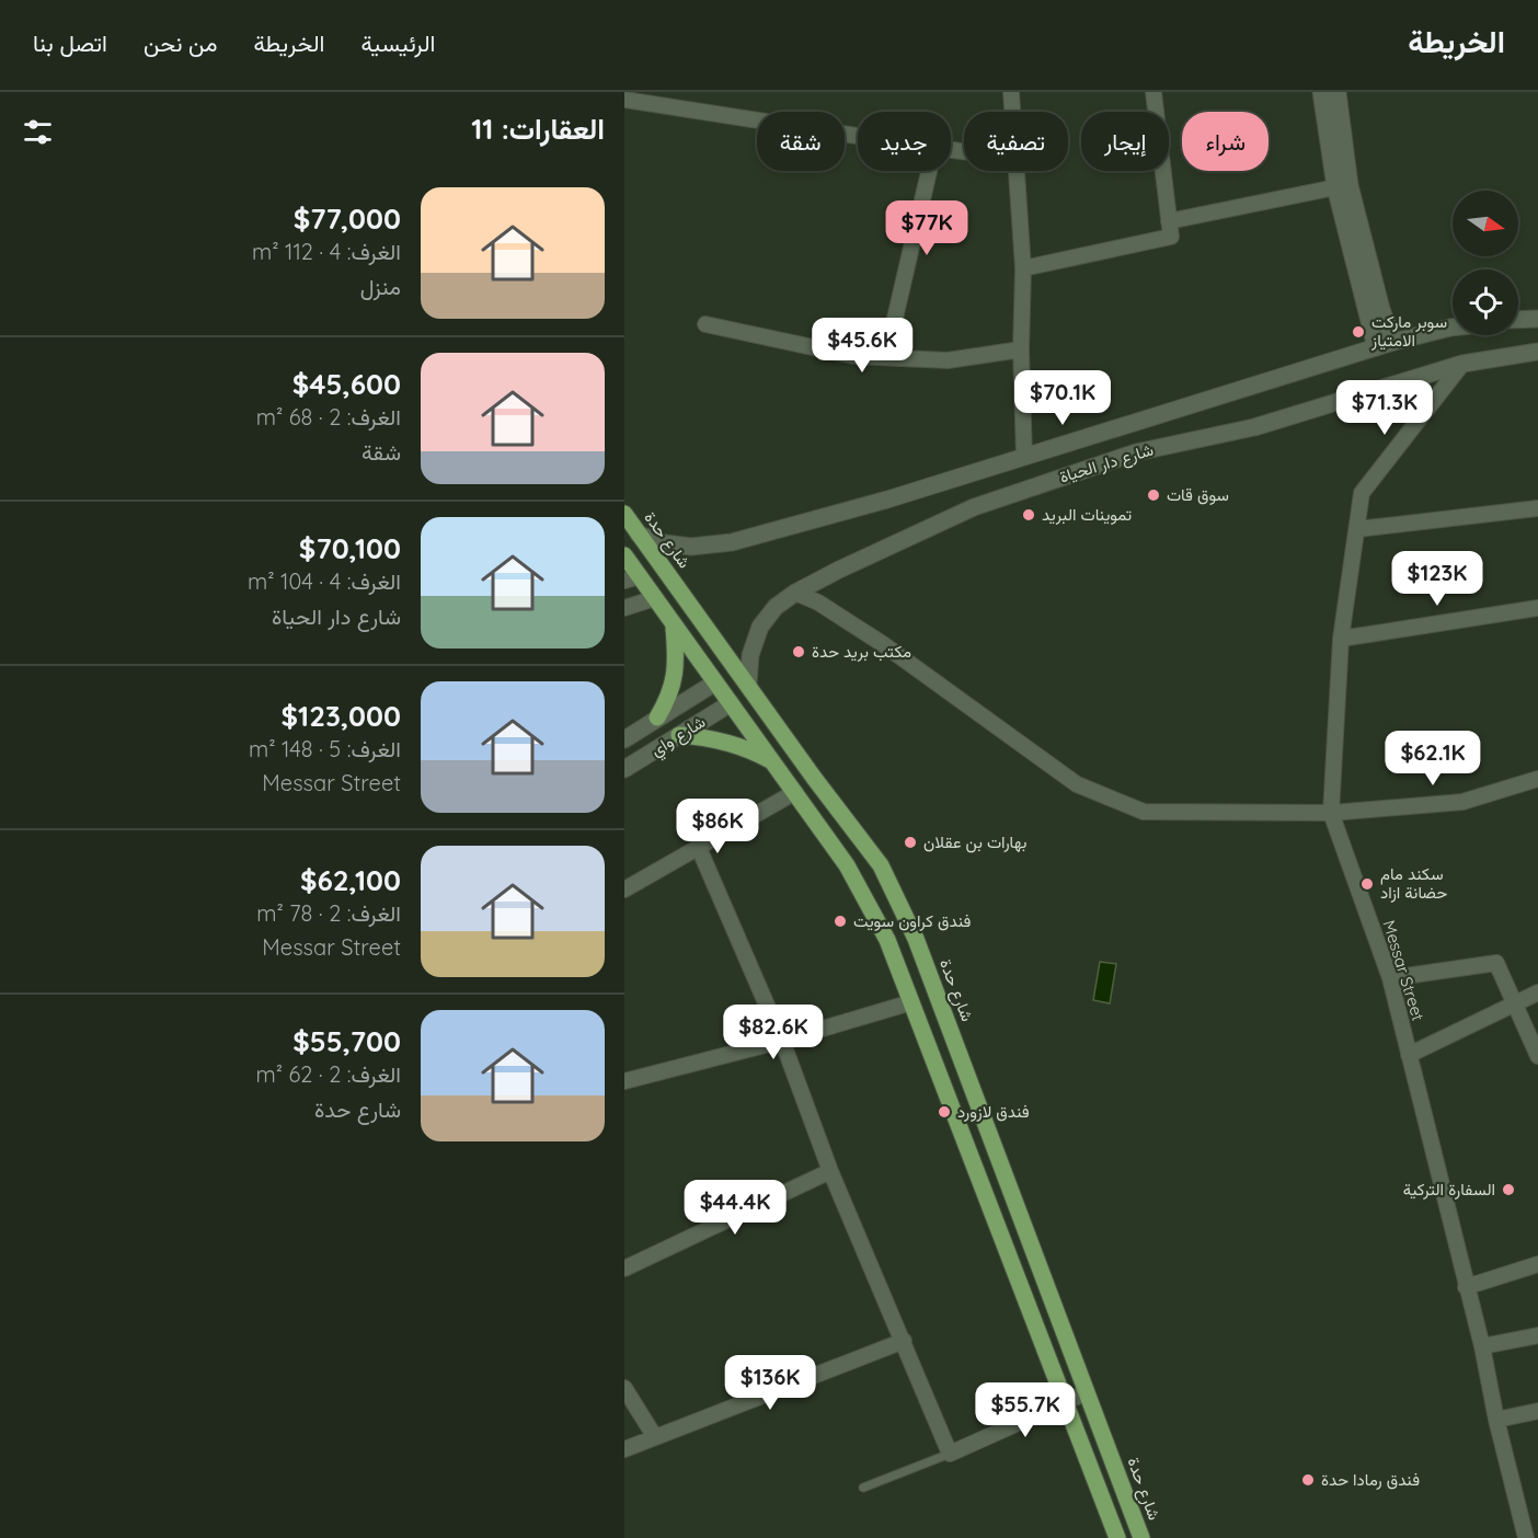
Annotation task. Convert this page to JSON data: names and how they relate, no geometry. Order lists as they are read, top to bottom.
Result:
{
  "streets": {
    "main road": ["شارع دار الحياة", "شارع حدة", "شارع واي"],
    "street": ["Messar Street"]
  },
  "crossings": [
    ["شارع دار الحياة", "شارع حدة"],
    ["شارع دار الحياة", "Messar Street"]
  ],
  "places": [
    "سوبر ماركت الامتياز",
    "سوق قات",
    "تموينات البريد",
    "مكتب بريد حدة",
    "بهارات بن عقلان",
    "سكند مام حضانة ازاد",
    "فندق كراون سويت",
    "فندق لازورد",
    "السفارة التركية",
    "فندق رمادا حدة"
  ],
  "north": "right",
  "page": {
    "header": "الخريطة",
    "nav": [
      "الرئيسية",
      "الخريطة",
      "من نحن",
      "اتصل بنا"
    ],
    "heading": "العقارات: 11",
    "chip": [
      "شراء",
      "إيجار",
      "تصفية",
      "جديد",
      "شقة"
    ],
    "list": [
      {
        "name": "$77,000",
        "note": "الغرف: 4 · 112 m² · منزل"
      },
      {
        "name": "$45,600",
        "note": "الغرف: 2 · 68 m² · شقة"
      },
      {
        "name": "$70,100",
        "note": "الغرف: 4 · 104 m² · شارع دار الحياة"
      },
      {
        "name": "$123,000",
        "note": "الغرف: 5 · 148 m² · Messar Street"
      },
      {
        "name": "$62,100",
        "note": "الغرف: 2 · 78 m² · Messar Street"
      },
      {
        "name": "$55,700",
        "note": "الغرف: 2 · 62 m² · شارع حدة"
      }
    ],
    "price": [
      "$77K",
      "$45.6K",
      "$70.1K",
      "$71.3K",
      "$123K",
      "$62.1K",
      "$86K",
      "$82.6K",
      "$44.4K",
      "$136K",
      "$55.7K"
    ]
  }
}
